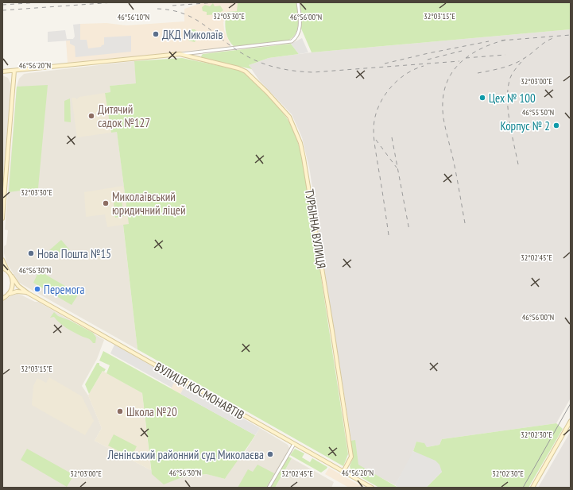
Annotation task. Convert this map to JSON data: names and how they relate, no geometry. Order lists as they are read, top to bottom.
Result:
{
  "streets": {
    "main road": ["ТУРБІННА ВУЛИЦЯ", "ВУЛИЦЯ КОСМОНАВТІВ"]
  },
  "crossings": [
    ["ТУРБІННА ВУЛИЦЯ", "ВУЛИЦЯ КОСМОНАВТІВ"]
  ],
  "places": [
    "ДКД Миколаїв",
    "Цех № 100",
    "Дитячий садок №127",
    "Корпус № 2",
    "Миколаївський юридичний ліцей",
    "Нова Пошта №15",
    "Перемога",
    "Школа №20",
    "Ленінський районний суд Миколаєва"
  ],
  "coordinates": [
    "32°03'30\"E",
    "32°03'15\"E",
    "46°56'10\"N",
    "46°56'00\"N",
    "46°56'20\"N",
    "32°03'00\"E",
    "46°55'50\"N",
    "32°02'45\"E",
    "46°56'30\"N",
    "32°02'30\"E"
  ]
}
